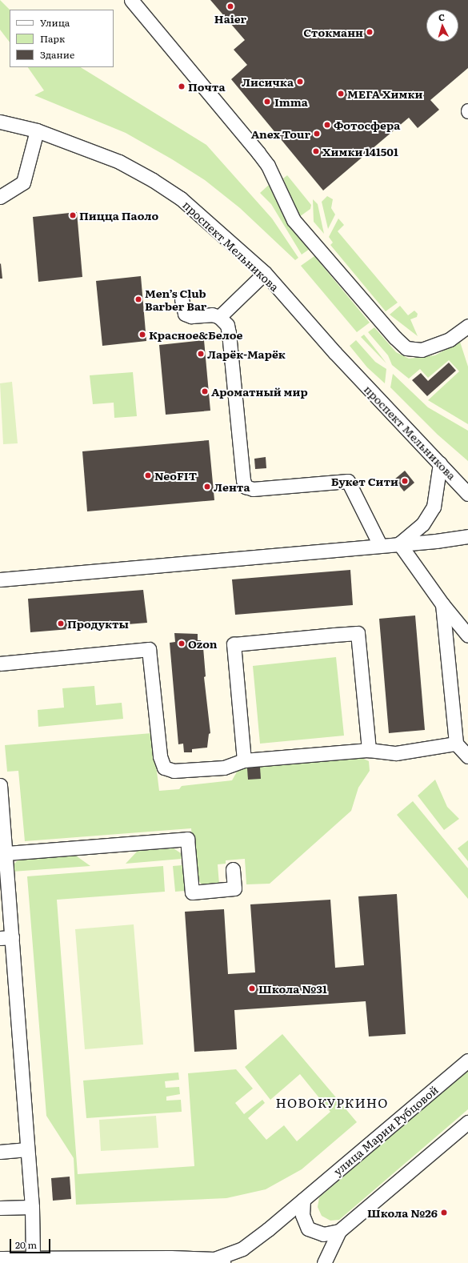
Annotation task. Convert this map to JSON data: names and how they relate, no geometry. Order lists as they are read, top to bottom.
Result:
{
  "streets": {
    "street": ["проспект Мельникова", "улица Марии Рубцовой"]
  },
  "districts": ["НОВОКУРКИНО"],
  "places": [
    "Haier",
    "Стокманн",
    "Лисичка",
    "Почта",
    "МЕГА Химки",
    "Imma",
    "Фотосфера",
    "Anex Tour",
    "Химки 141501",
    "Пицца Паоло",
    "Men’s Club Barber Bar",
    "Красное&Белое",
    "Ларёк-Марёк",
    "Ароматный мир",
    "NeoFIT",
    "Букет Сити",
    "Лента",
    "Продукты",
    "Ozon",
    "Школа №31",
    "Школа №26"
  ],
  "legend": ["Улица", "Парк", "Здание"],
  "scale_bar": "20 m",
  "north": "top"
}
